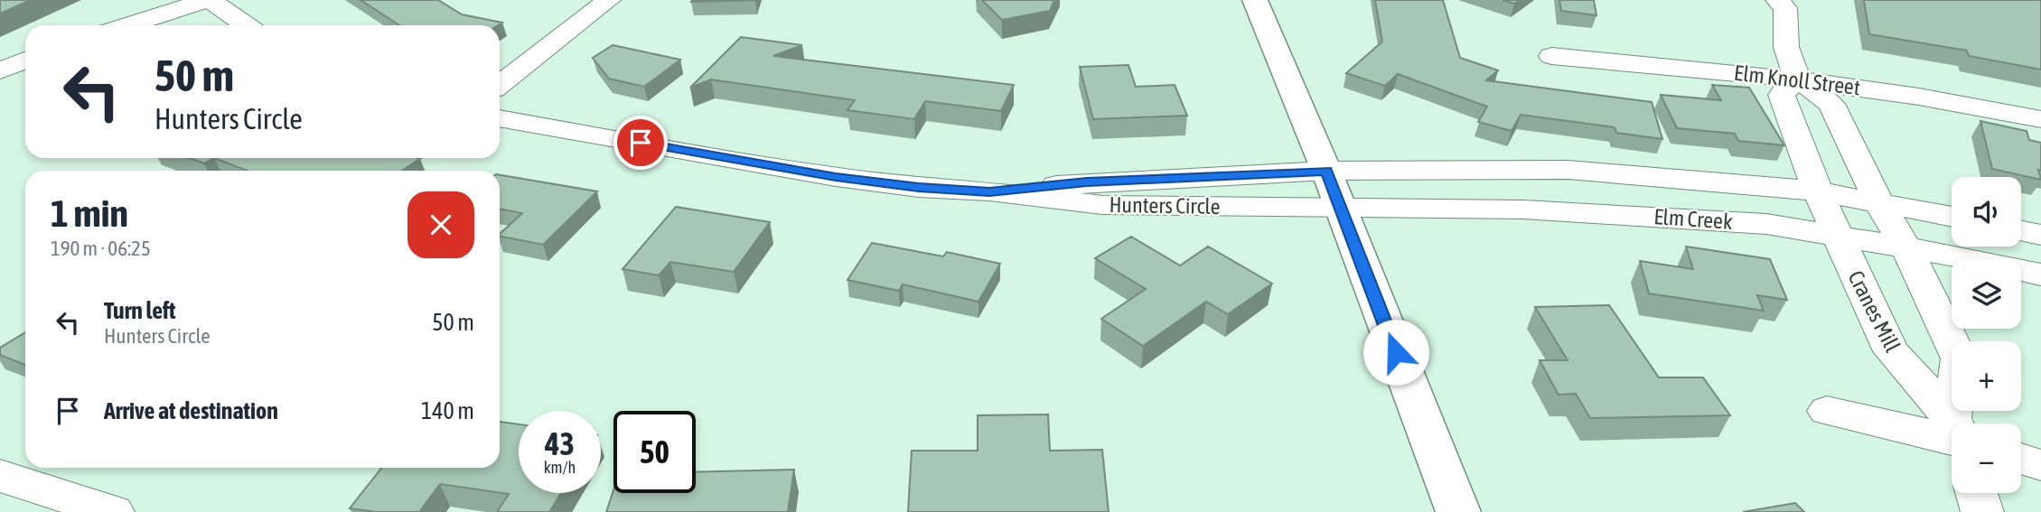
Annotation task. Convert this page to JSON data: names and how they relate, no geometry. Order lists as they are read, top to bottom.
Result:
{
  "streets": {
    "street": [
      "Elm Knoll Street",
      "Hunters Circle",
      "Elm Creek",
      "Cranes Mill"
    ]
  },
  "crossings": [
    ["Elm Knoll Street", "Cranes Mill"],
    ["Hunters Circle", "Elm Creek"],
    ["Elm Creek", "Cranes Mill"]
  ],
  "page": {
    "turn": ["50 m", "Hunters Circle"],
    "heading": ["1 min", "190 m · 06:25"],
    "map_buttons": ["+", "−"],
    "list": [
      {
        "name": "Turn left",
        "note": "Hunters Circle",
        "value": "50 m"
      },
      {
        "name": "Arrive at destination",
        "value": "140 m"
      }
    ],
    "speed": "43 km/h",
    "limit": "50"
  }
}
